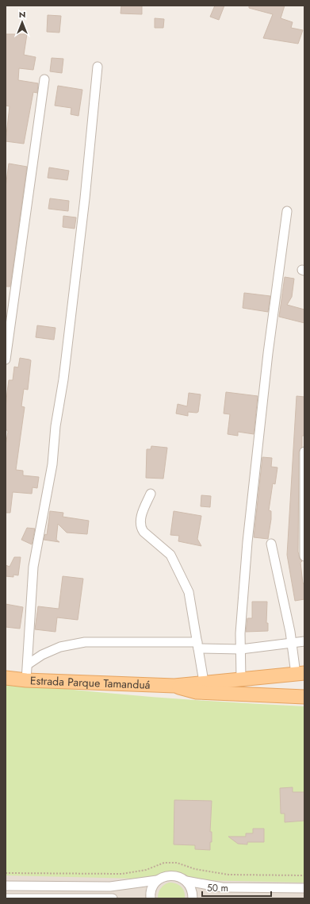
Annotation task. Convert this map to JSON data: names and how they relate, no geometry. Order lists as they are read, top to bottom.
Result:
{
  "streets": {
    "main road": ["Estrada Parque Tamanduá"]
  },
  "scale_bar": "50 m",
  "north": "top"
}
